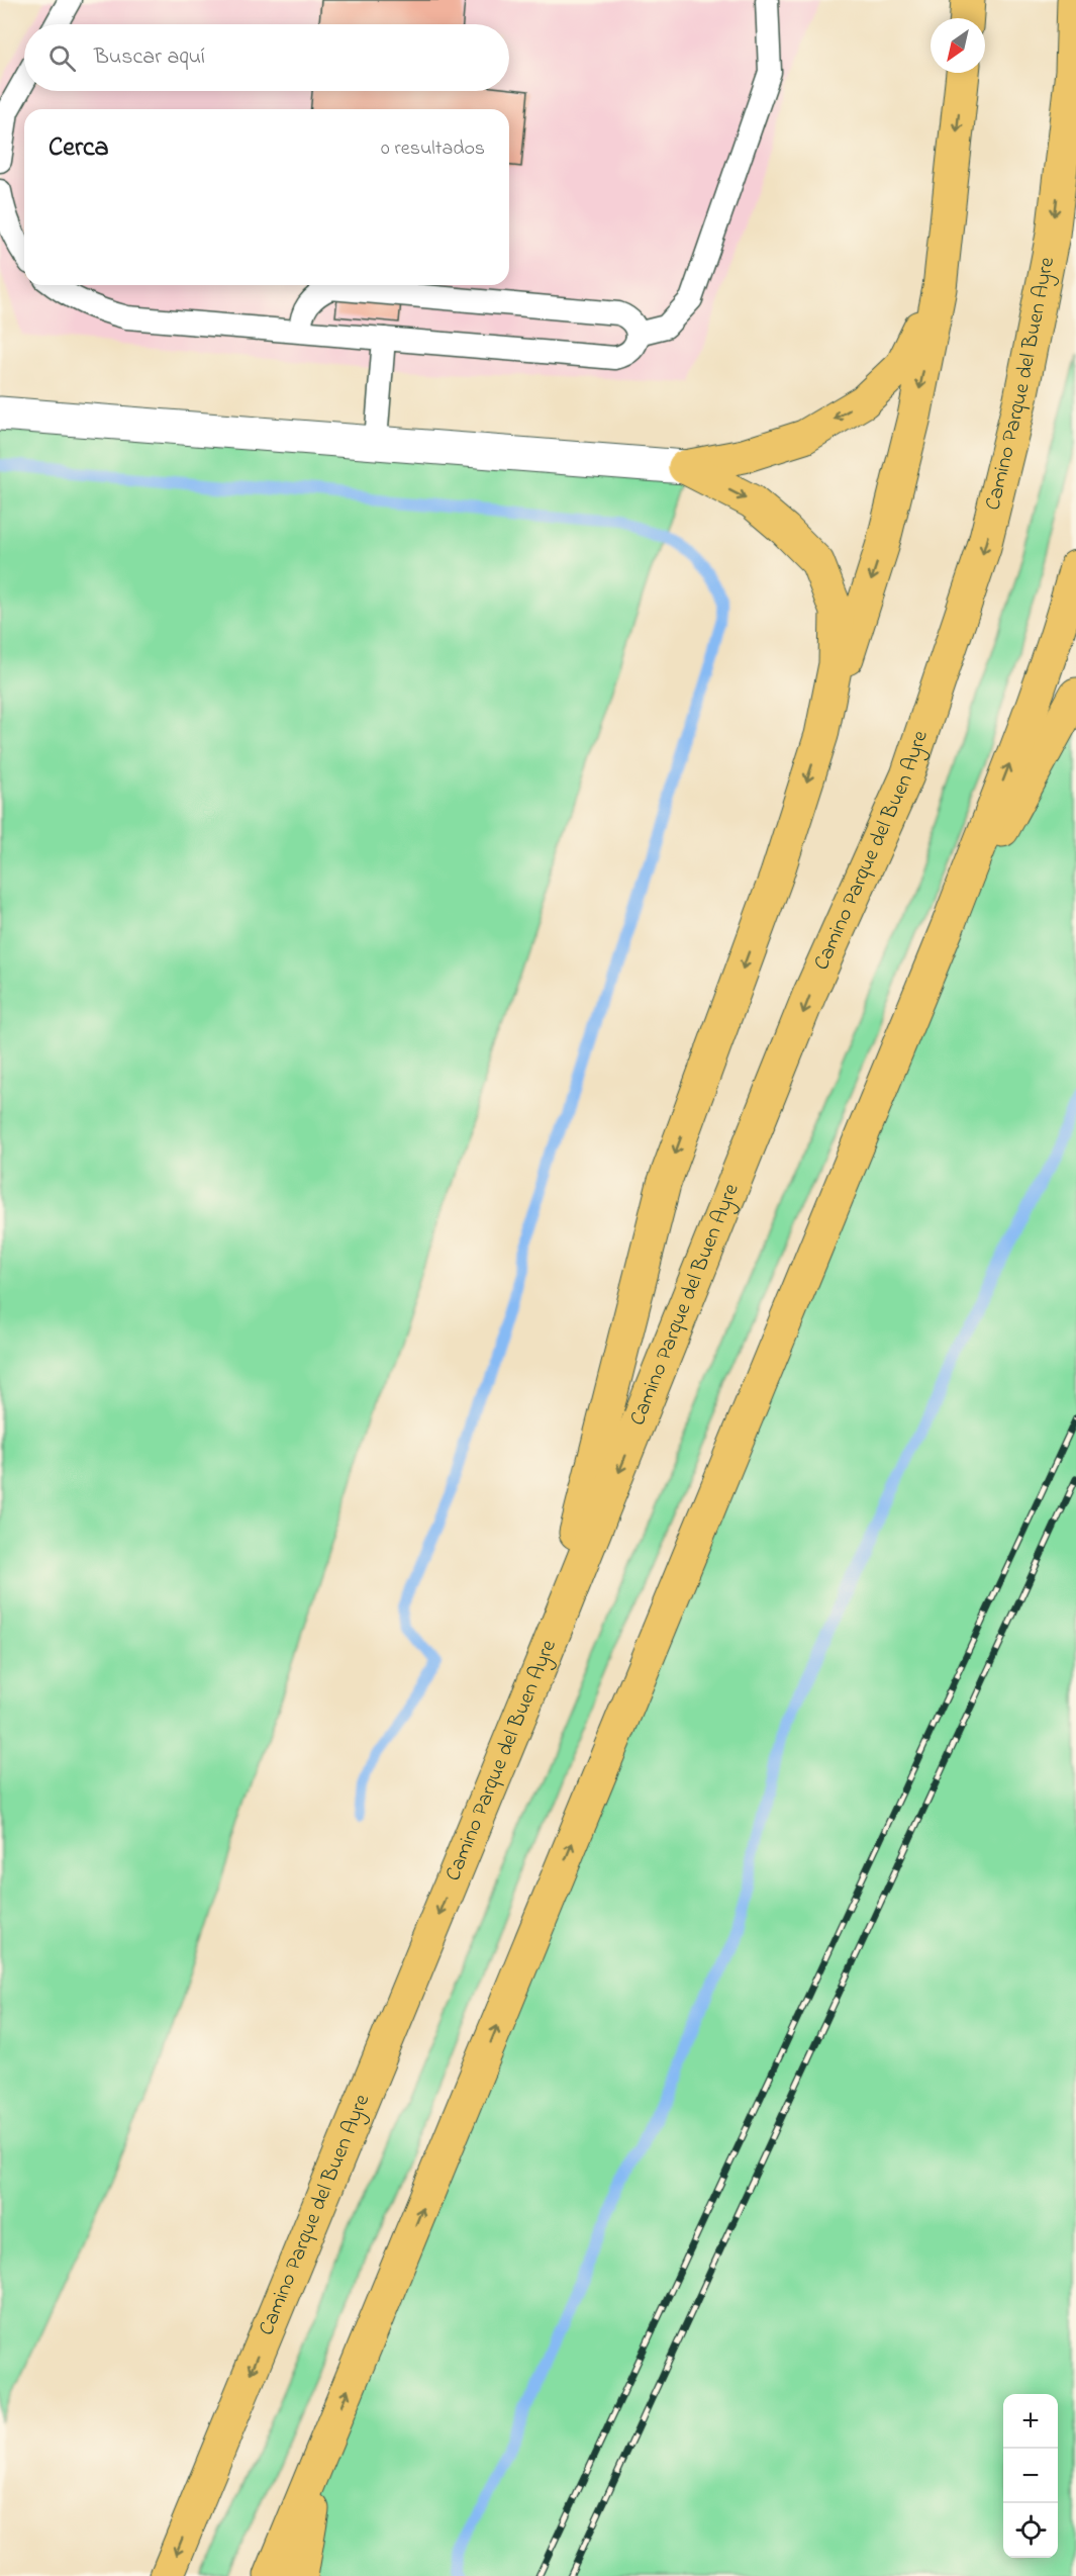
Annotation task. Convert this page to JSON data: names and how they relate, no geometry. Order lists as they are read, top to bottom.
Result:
{
  "streets": {
    "highway": ["Camino Parque del Buen Ayre"]
  },
  "north": "bottom left",
  "page": {
    "search": "Buscar aquí",
    "heading": ["Cerca", "0 resultados"],
    "map_buttons": ["+", "−"]
  }
}
